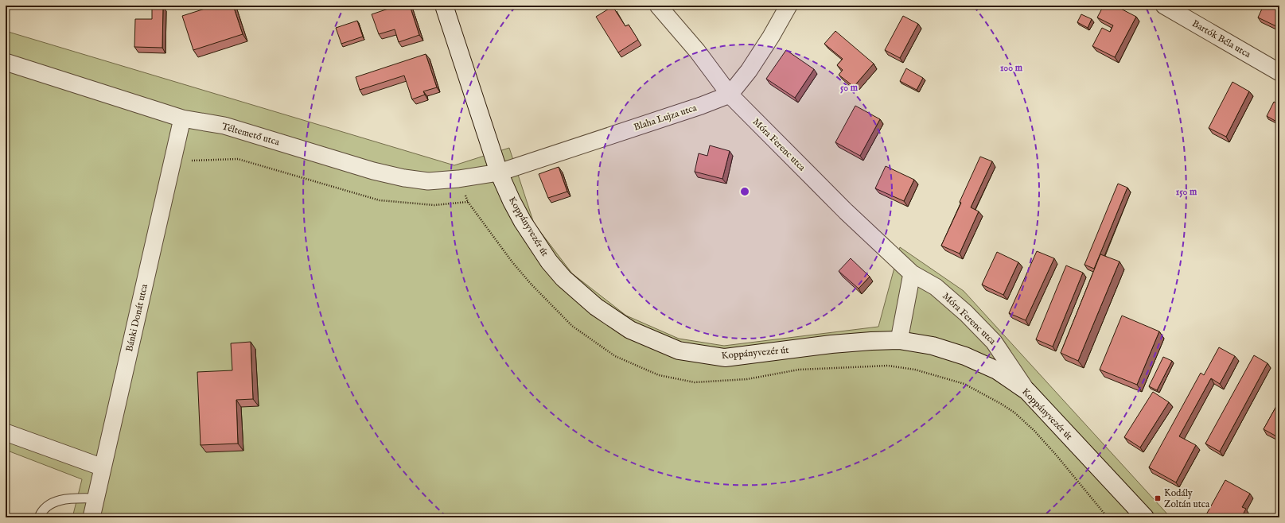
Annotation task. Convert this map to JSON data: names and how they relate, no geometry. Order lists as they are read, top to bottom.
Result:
{
  "streets": {
    "street": [
      "Bartók Béla utca",
      "Blaha Lujza utca",
      "Téltemető utca",
      "Móra Ferenc utca",
      "Koppányvezér út",
      "Bánki Donát utca"
    ]
  },
  "crossings": [
    ["Blaha Lujza utca", "Téltemető utca"],
    ["Blaha Lujza utca", "Móra Ferenc utca"],
    ["Blaha Lujza utca", "Koppányvezér út"],
    ["Téltemető utca", "Koppányvezér út"],
    ["Téltemető utca", "Bánki Donát utca"],
    ["Móra Ferenc utca", "Koppányvezér út"]
  ],
  "places": {
    "transit": ["Kodály Zoltán utca"]
  },
  "rings": ["100 m", "50 m", "150 m"]
}
